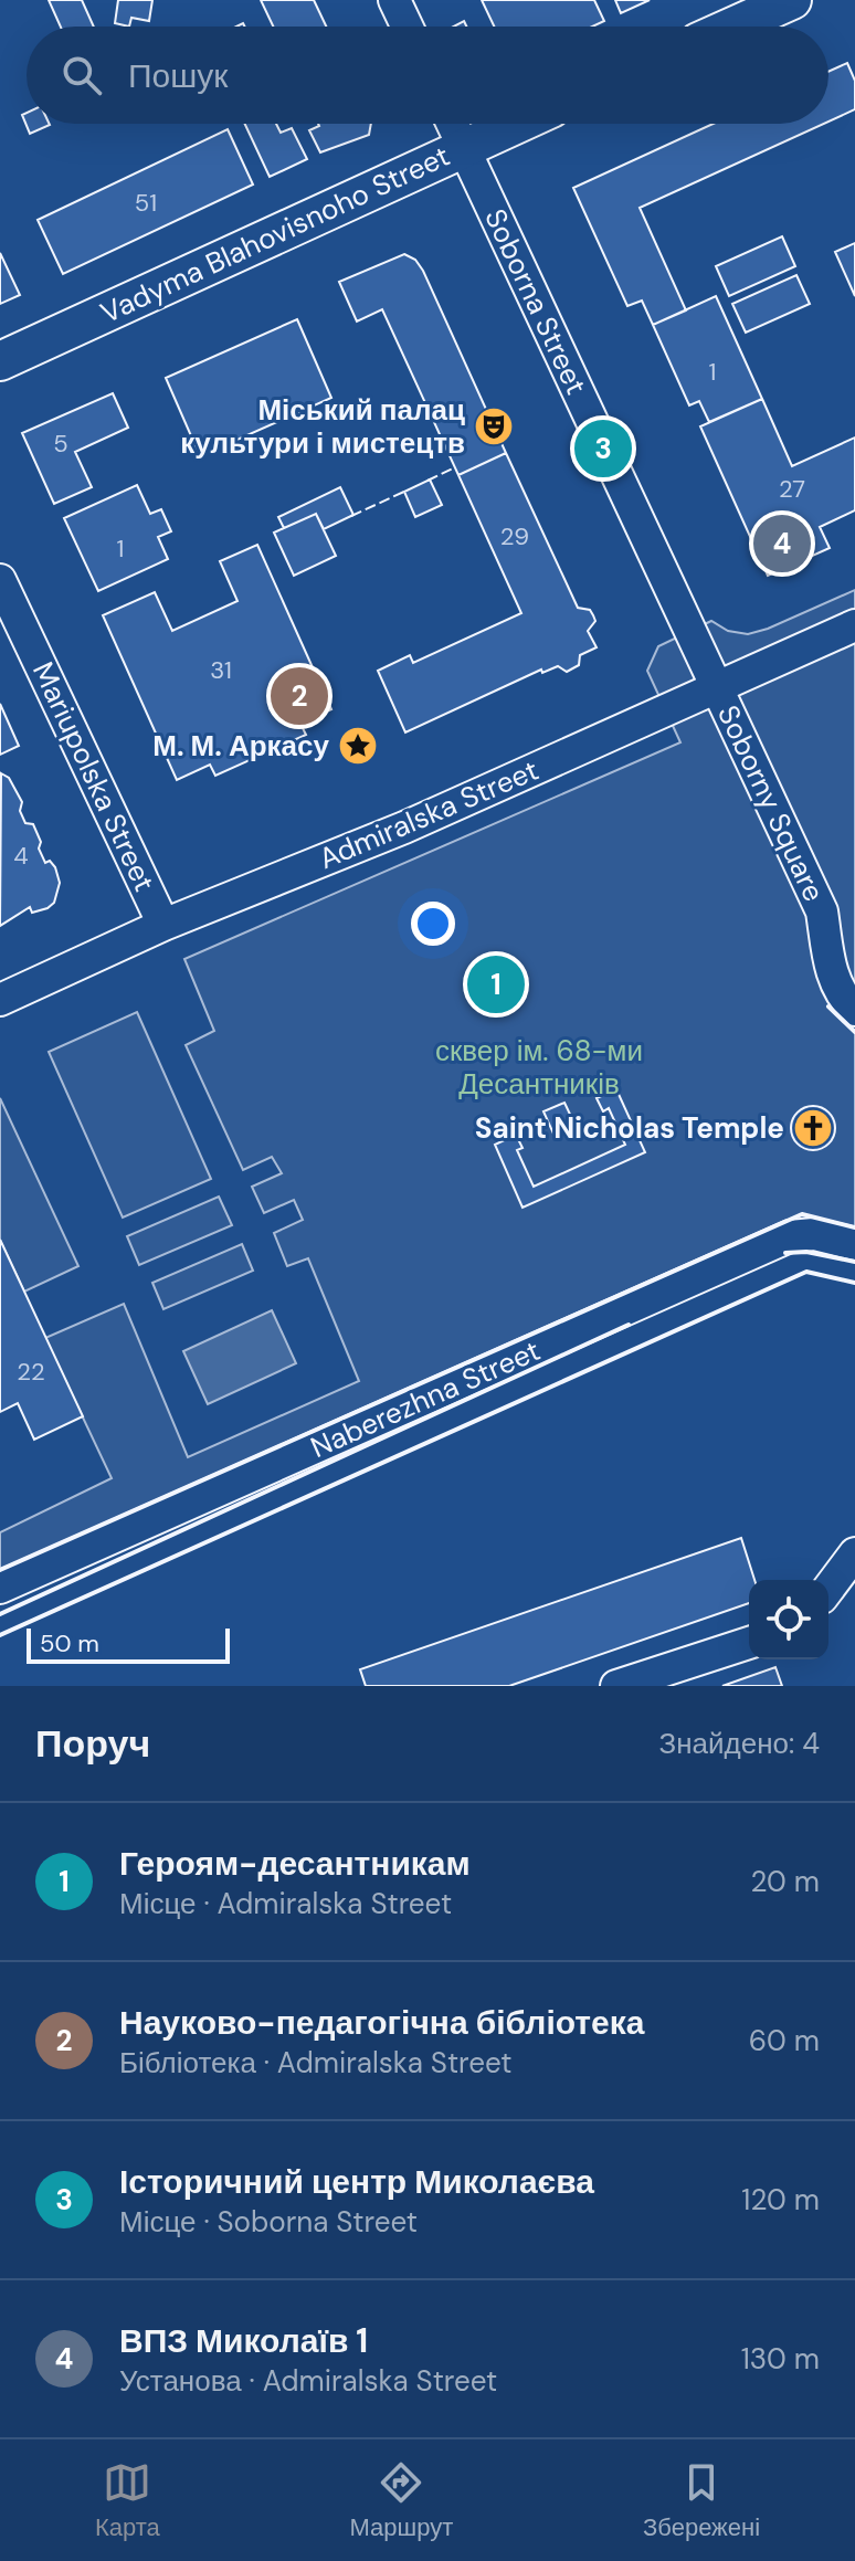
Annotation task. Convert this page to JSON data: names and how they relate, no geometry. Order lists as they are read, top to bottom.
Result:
{
  "streets": {
    "main road": ["Vadyma Blahovisnoho Street"],
    "street": [
      "Soborna Street",
      "Mariupolska Street",
      "Soborny Square",
      "Admiralska Street",
      "Naberezhna Street"
    ]
  },
  "crossings": [
    ["Vadyma Blahovisnoho Street", "Soborna Street"],
    ["Soborna Street", "Soborny Square"],
    ["Soborna Street", "Admiralska Street"],
    ["Mariupolska Street", "Admiralska Street"],
    ["Soborny Square", "Admiralska Street"]
  ],
  "parks": ["сквер ім. 68-ми Десантників"],
  "places": {
    "theatre": ["Міський палац культури і мистецтв"],
    "place": ["М. М. Аркасу"],
    "church": ["Saint Nicholas Temple"]
  },
  "house_numbers": [
    "51",
    "1",
    "5",
    "27",
    "29",
    "1",
    "31",
    "4",
    "22"
  ],
  "scale_bar": "50 m",
  "page": {
    "search": "Пошук",
    "pins": [
      "3",
      "4",
      "2",
      "1"
    ],
    "scale": "50 m",
    "heading": ["Поруч", "Знайдено: 4"],
    "list": [
      {
        "mark": "1",
        "name": "Героям-десантникам",
        "note": "Місце · Admiralska Street",
        "value": "20 m"
      },
      {
        "mark": "2",
        "name": "Науково-педагогічна бібліотека",
        "note": "Бібліотека · Admiralska Street",
        "value": "60 m"
      },
      {
        "mark": "3",
        "name": "Історичний центр Миколаєва",
        "note": "Місце · Soborna Street",
        "value": "120 m"
      },
      {
        "mark": "4",
        "name": "ВПЗ Миколаїв 1",
        "note": "Установа · Admiralska Street",
        "value": "130 m"
      }
    ],
    "nav": ["Карта", "Маршрут", "Збережені"]
  }
}
